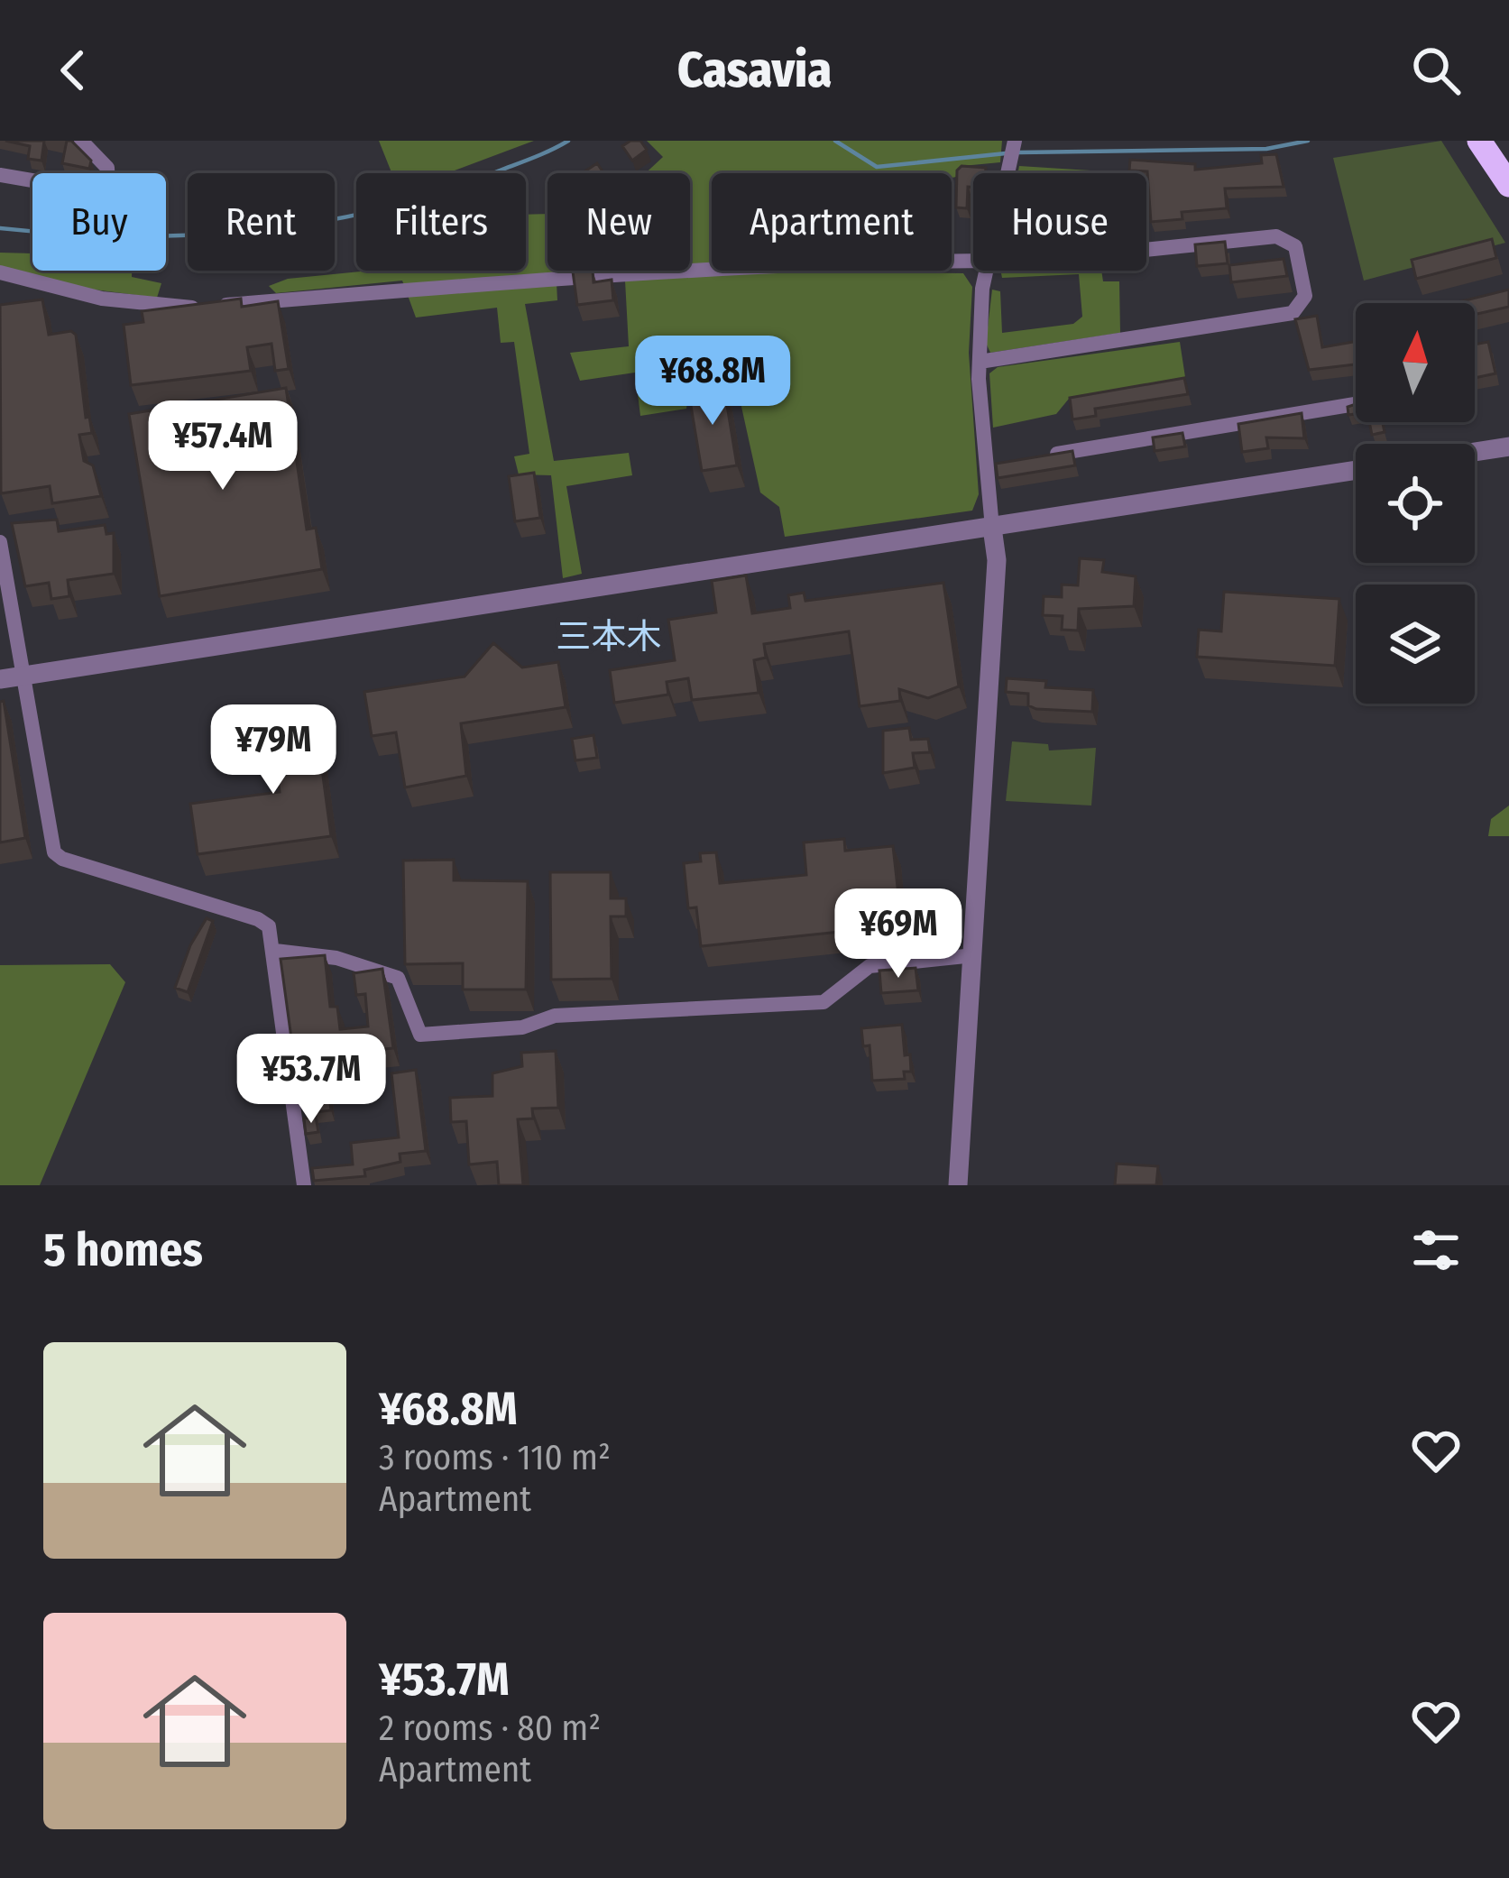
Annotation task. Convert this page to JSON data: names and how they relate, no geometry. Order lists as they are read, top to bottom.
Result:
{
  "districts": ["三本木"],
  "north": "top",
  "page": {
    "header": "Casavia",
    "chip": [
      "Buy",
      "Rent",
      "Filters",
      "New",
      "Apartment",
      "House"
    ],
    "price": [
      "¥68.8M",
      "¥57.4M",
      "¥79M",
      "¥69M",
      "¥53.7M"
    ],
    "heading": "5 homes",
    "list": [
      {
        "name": "¥68.8M",
        "note": "3 rooms · 110 m² · Apartment"
      },
      {
        "name": "¥53.7M",
        "note": "2 rooms · 80 m² · Apartment"
      }
    ]
  }
}
